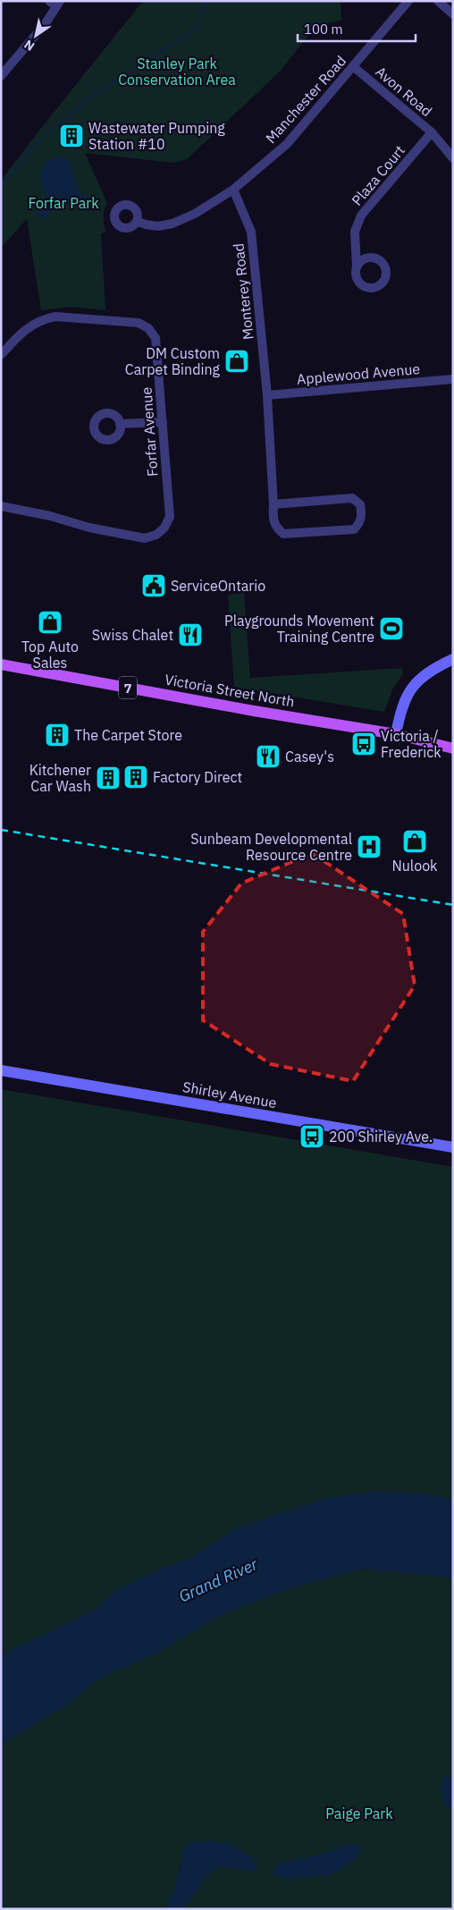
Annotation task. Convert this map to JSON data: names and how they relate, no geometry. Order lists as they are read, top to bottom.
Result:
{
  "streets": {
    "main road": ["7", "Victoria Street North", "Shirley Avenue"],
    "street": [
      "Avon Road",
      "Manchester Road",
      "Plaza Court",
      "Monterey Road",
      "Applewood Avenue",
      "Forfar Avenue"
    ]
  },
  "crossings": [
    ["Avon Road", "Manchester Road"],
    ["Avon Road", "Plaza Court"],
    ["Manchester Road", "Monterey Road"],
    ["Monterey Road", "Applewood Avenue"]
  ],
  "water": ["Grand River"],
  "parks": ["Stanley Park Conservation Area", "Forfar Park", "Paige Park"],
  "places": {
    "building": [
      "Wastewater Pumping Station #10",
      "The Carpet Store",
      "Factory Direct",
      "Kitchener Car Wash"
    ],
    "shop": ["DM Custom Carpet Binding", "Top Auto Sales", "Nulook"],
    "public building": ["ServiceOntario"],
    "sports": ["Playgrounds Movement Training Centre"],
    "restaurant": ["Swiss Chalet", "Casey's"],
    "bus stop": ["Victoria / Frederick", "200 Shirley Ave."],
    "hospital": ["Sunbeam Developmental Resource Centre"]
  },
  "scale_bar": "100 m",
  "north": "bottom left"
}
